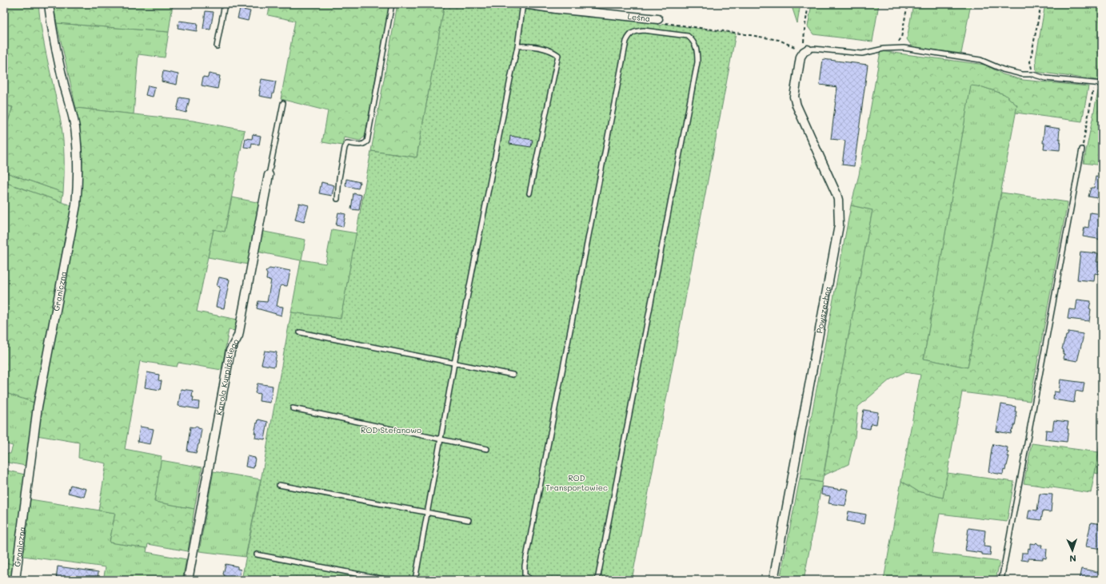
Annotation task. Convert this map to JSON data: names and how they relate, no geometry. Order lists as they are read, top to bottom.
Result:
{
  "streets": {
    "street": [
      "Leśna",
      "Graniczna",
      "Powszechna",
      "Karola Kurpińskiego"
    ]
  },
  "parks": ["ROD Stefanowo", "ROD Transportowiec"],
  "north": "bottom"
}
